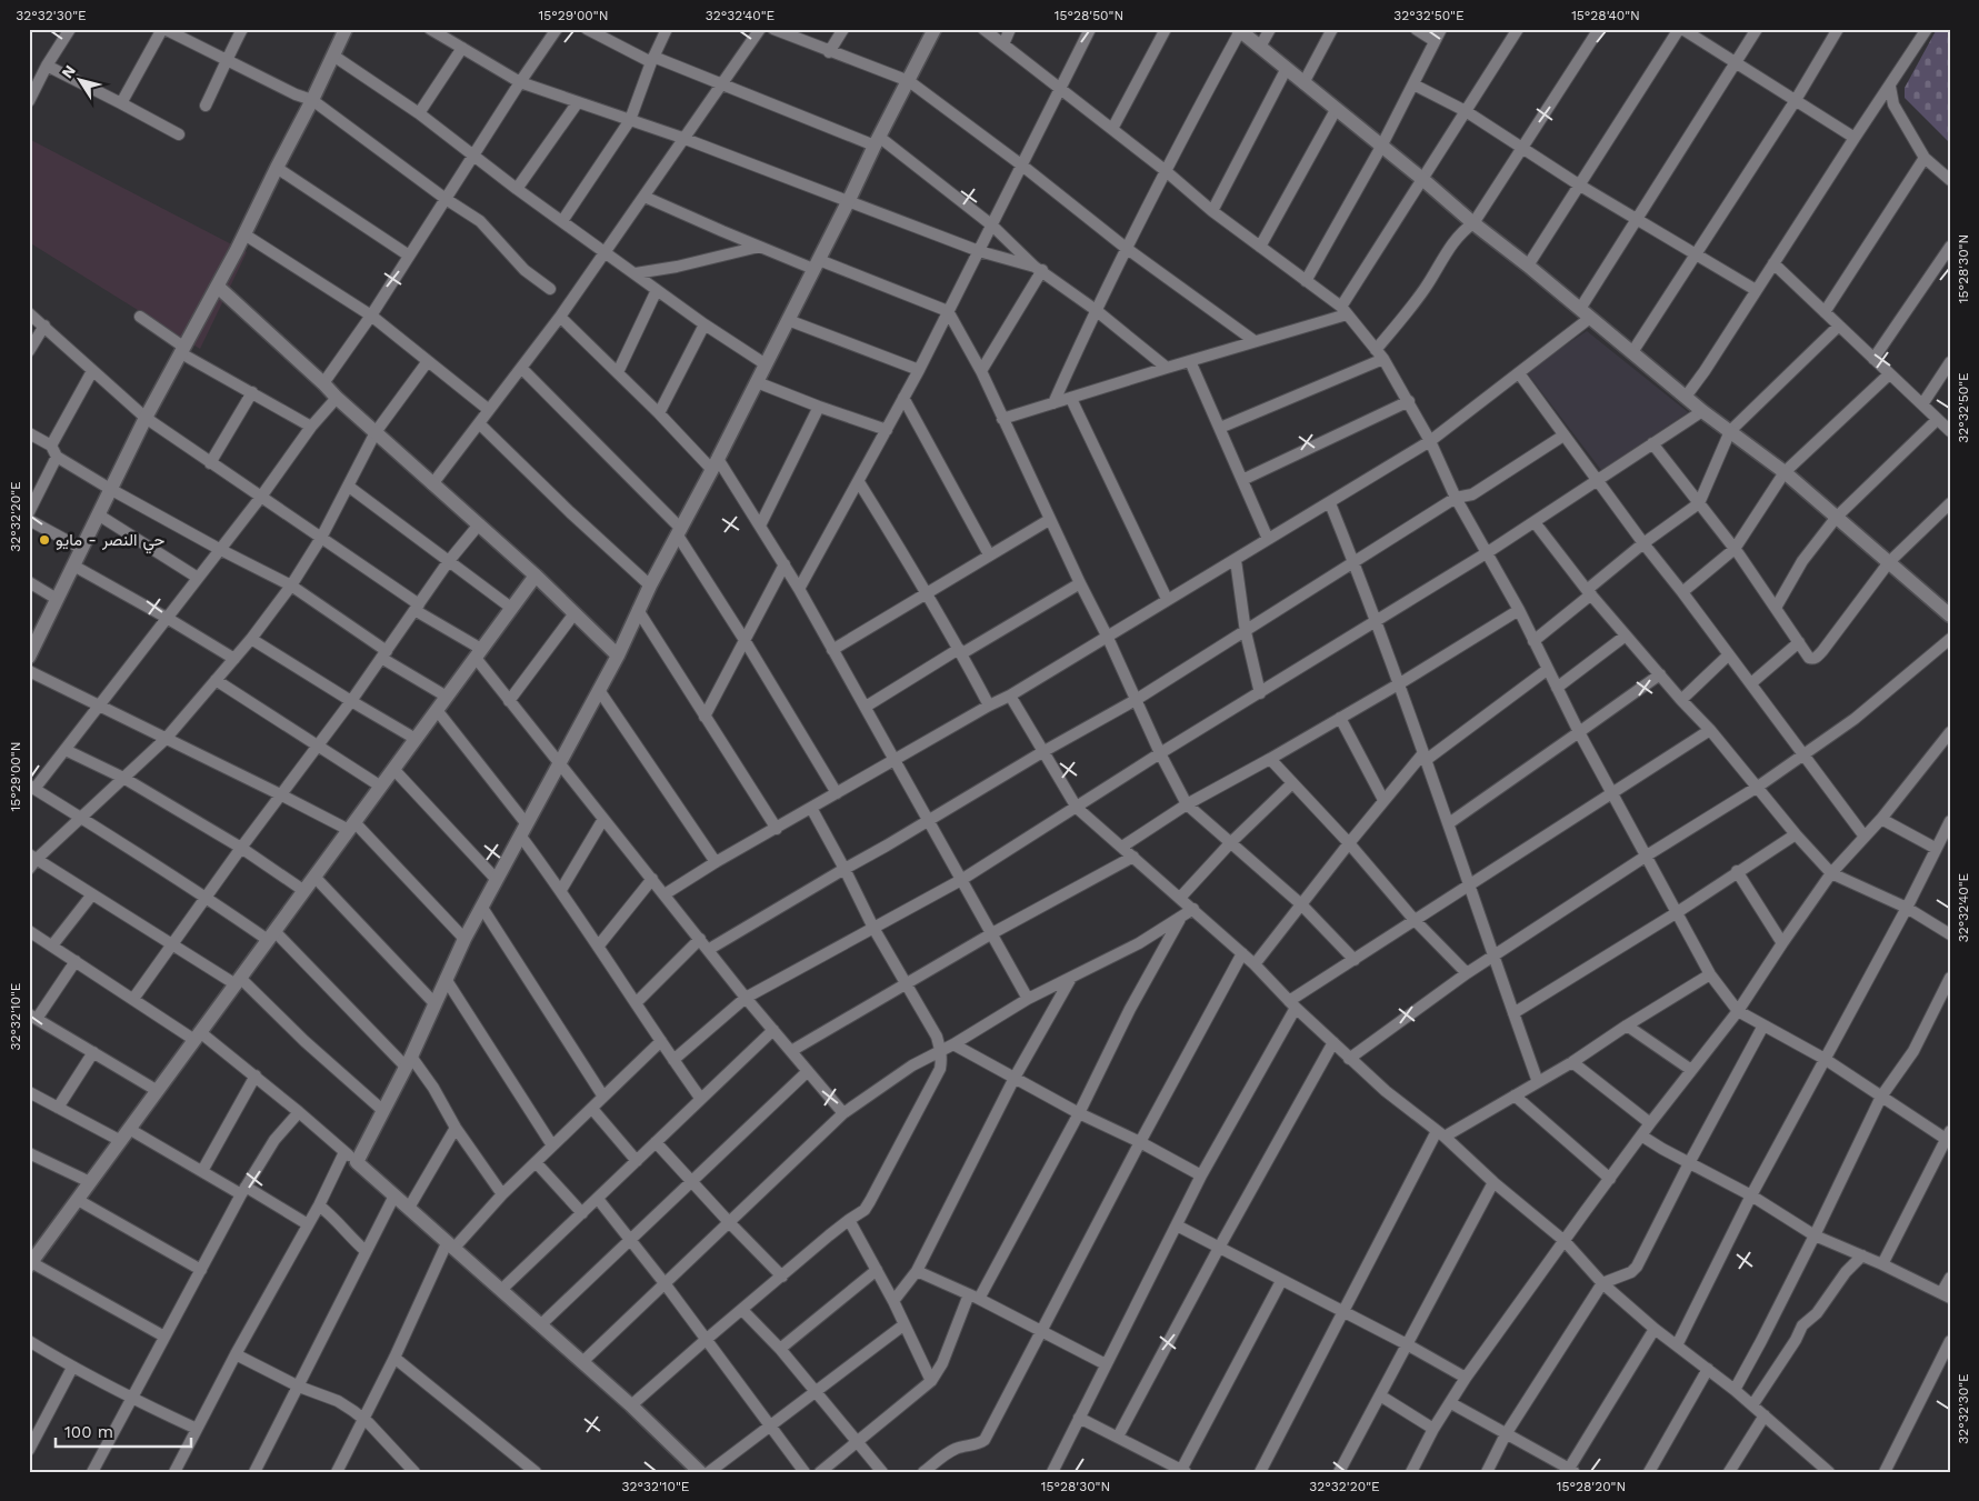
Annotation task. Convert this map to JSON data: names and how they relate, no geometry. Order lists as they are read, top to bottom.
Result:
{
  "places": ["حي النصر - مايو"],
  "scale_bar": "100 m",
  "north": "top left",
  "coordinates": [
    "32°32'30\"E",
    "15°29'00\"N",
    "32°32'40\"E",
    "15°28'50\"N",
    "32°32'50\"E",
    "15°28'40\"N",
    "15°28'30\"N",
    "32°32'20\"E",
    "32°32'10\"E",
    "15°28'20\"N"
  ]
}
